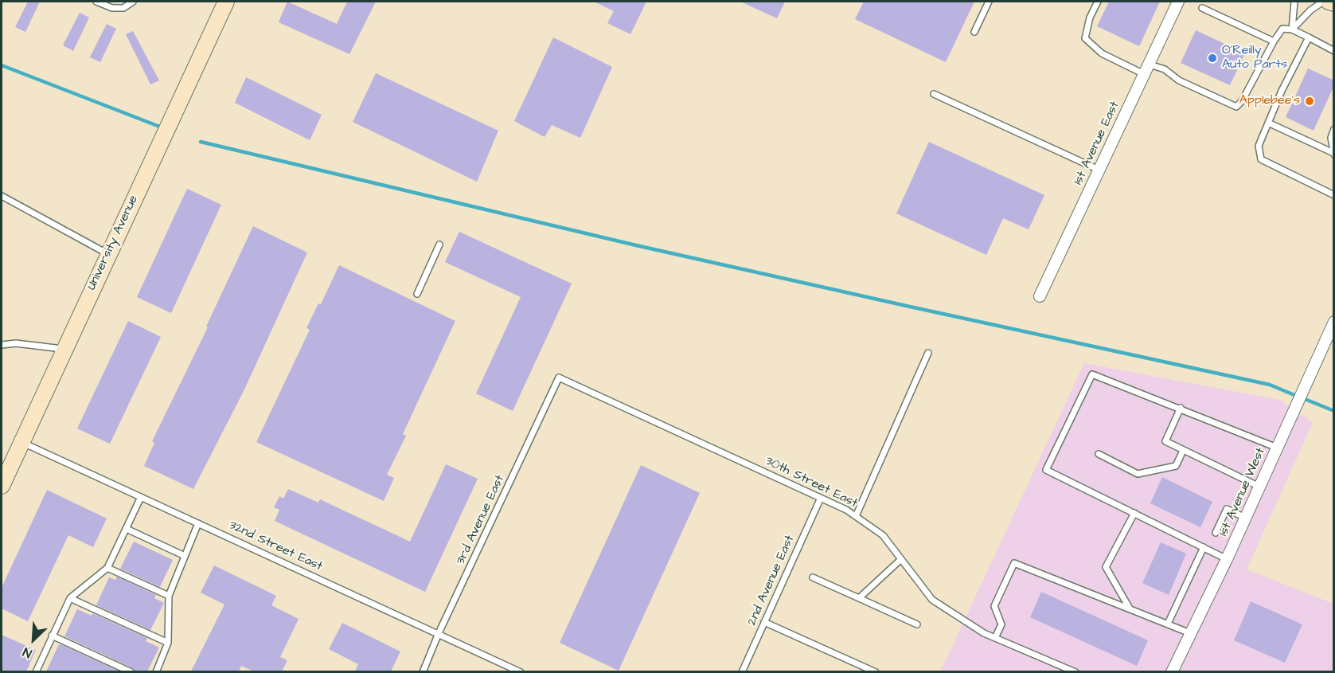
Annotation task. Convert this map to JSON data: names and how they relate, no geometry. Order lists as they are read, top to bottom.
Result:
{
  "streets": {
    "street": ["1st Avenue East", "University Avenue", "1st Avenue West"],
    "lane": [
      "30th Street East",
      "3rd Avenue East",
      "32nd Street East",
      "2nd Avenue East"
    ]
  },
  "crossings": [
    ["University Avenue", "32nd Street East"],
    ["30th Street East", "3rd Avenue East"],
    ["30th Street East", "2nd Avenue East"],
    ["3rd Avenue East", "32nd Street East"]
  ],
  "places": ["O'Reilly Auto Parts", "Applebee's"],
  "north": "bottom left"
}
